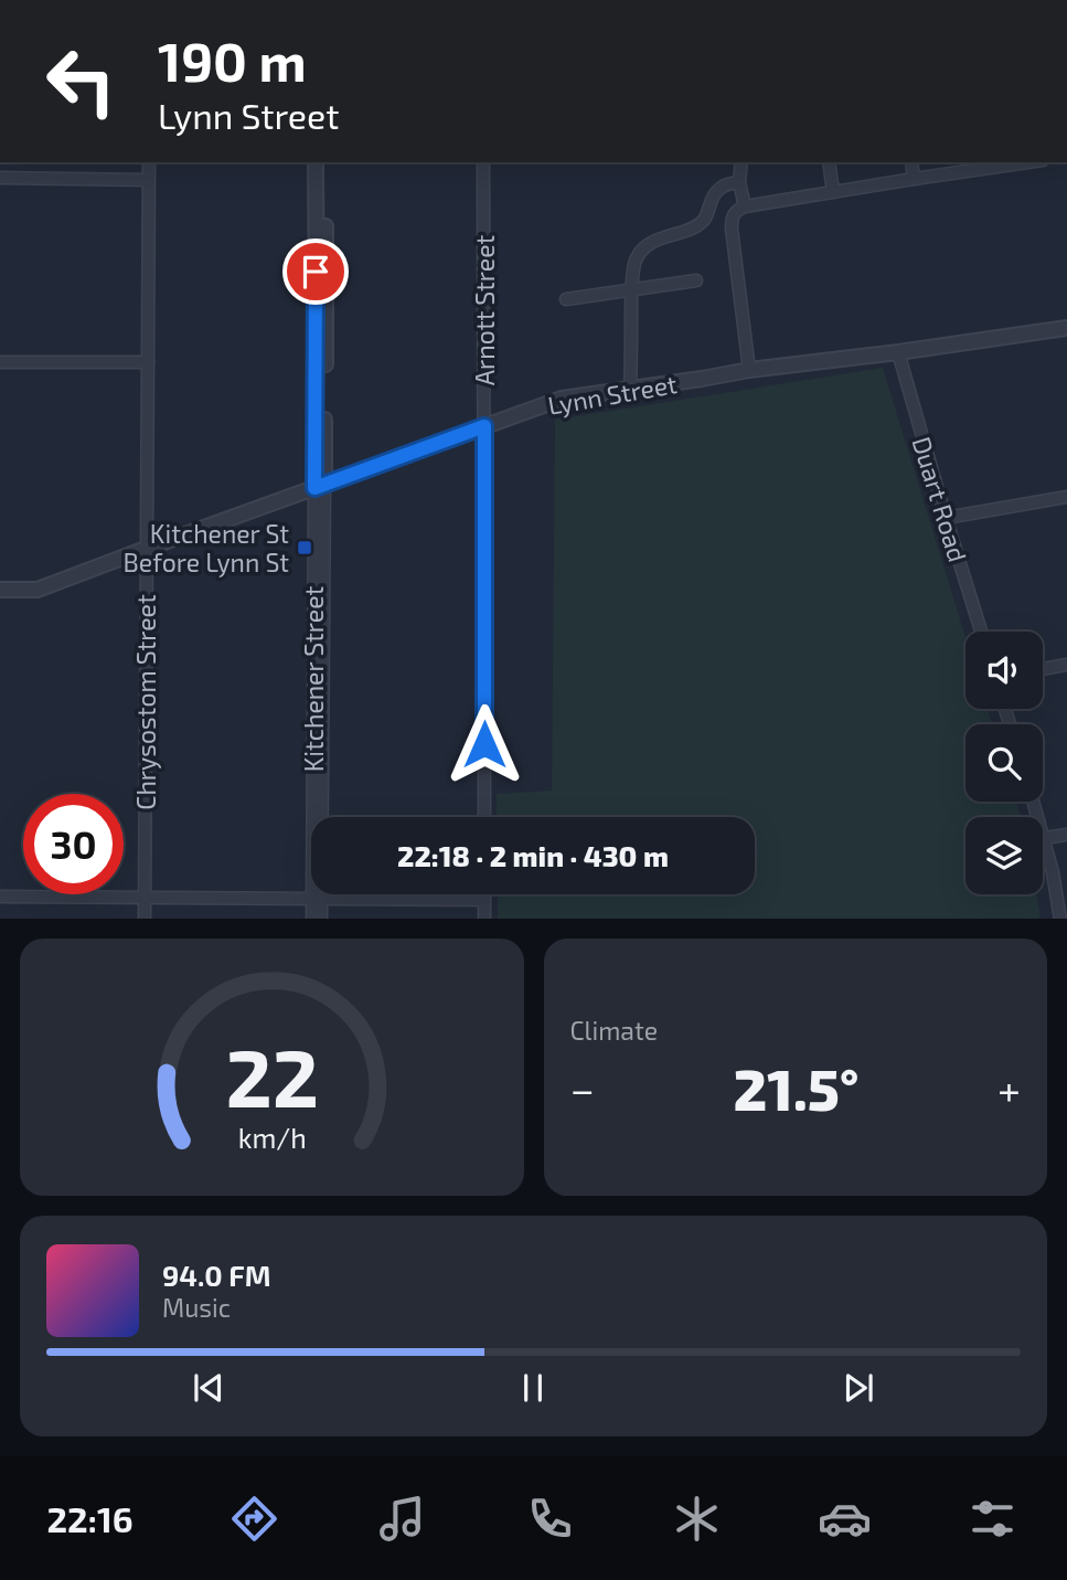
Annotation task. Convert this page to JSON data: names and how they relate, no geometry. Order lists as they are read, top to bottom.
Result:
{
  "streets": {
    "street": [
      "Arnott Street",
      "Lynn Street",
      "Duart Road",
      "Kitchener Street",
      "Chrysostom Street"
    ]
  },
  "crossings": [
    ["Arnott Street", "Lynn Street"],
    ["Lynn Street", "Duart Road"],
    ["Lynn Street", "Kitchener Street"],
    ["Lynn Street", "Chrysostom Street"]
  ],
  "places": {
    "transit": ["Kitchener St Before Lynn St"]
  },
  "page": {
    "turn": ["190 m", "Lynn Street"],
    "limit": "30",
    "trip": "22:18 · 2 min · 430 m",
    "tile": "Climate",
    "heat": ["−", "21.5°", "+"],
    "song": ["94.0 FM", "Music"],
    "tabs": "22:16",
    "gauge": ["22", "km/h"]
  }
}
